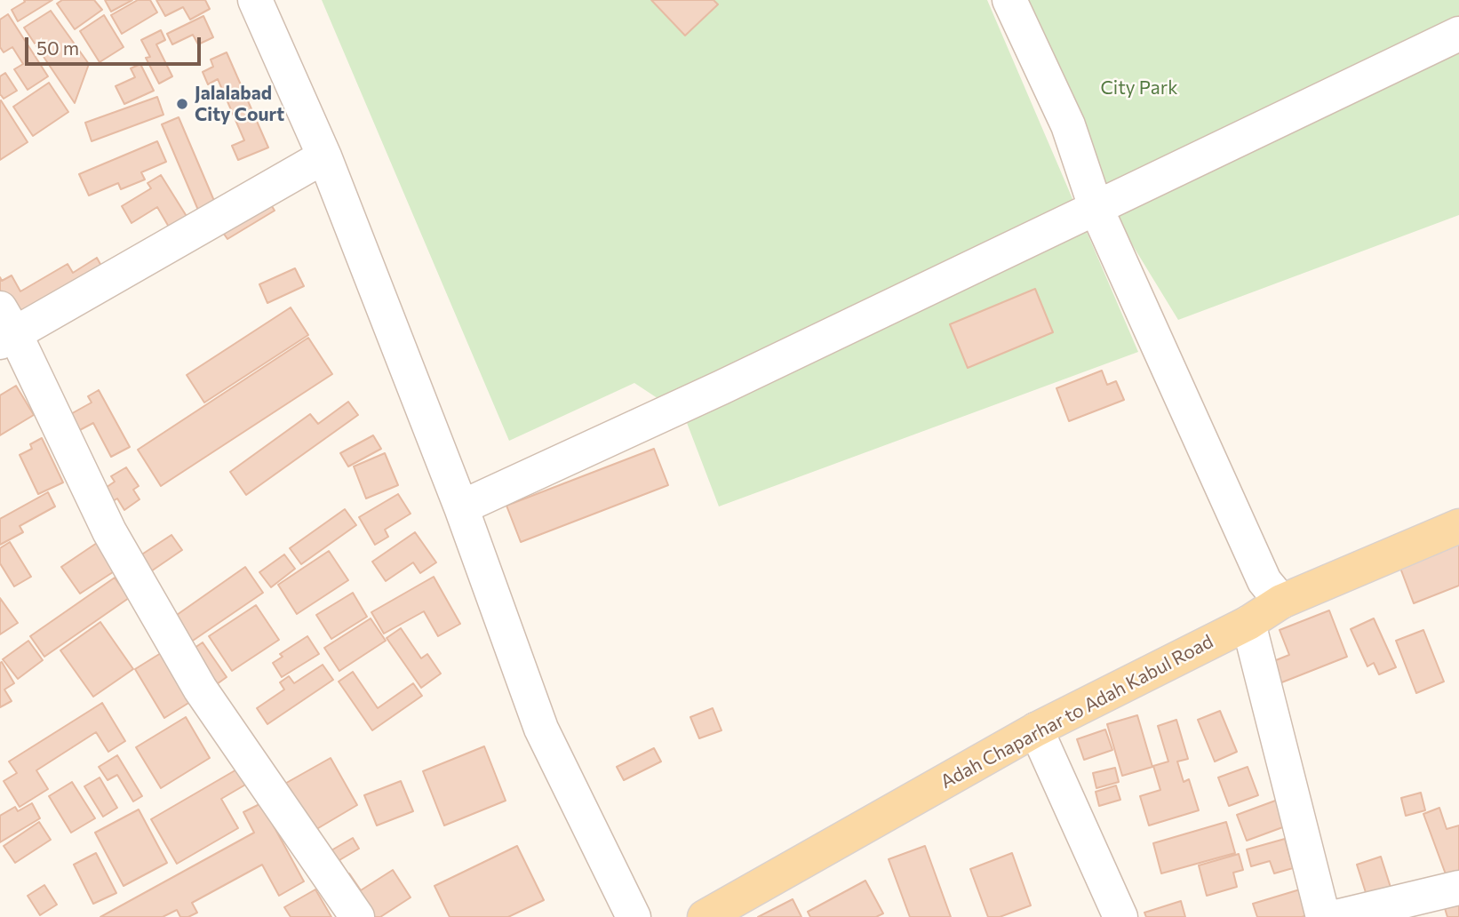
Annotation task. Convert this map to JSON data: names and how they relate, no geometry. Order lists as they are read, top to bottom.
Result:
{
  "streets": {
    "main road": ["Adah Chaparhar to Adah Kabul Road"]
  },
  "parks": ["City Park"],
  "places": ["Jalalabad City Court"],
  "scale_bar": "50 m"
}
